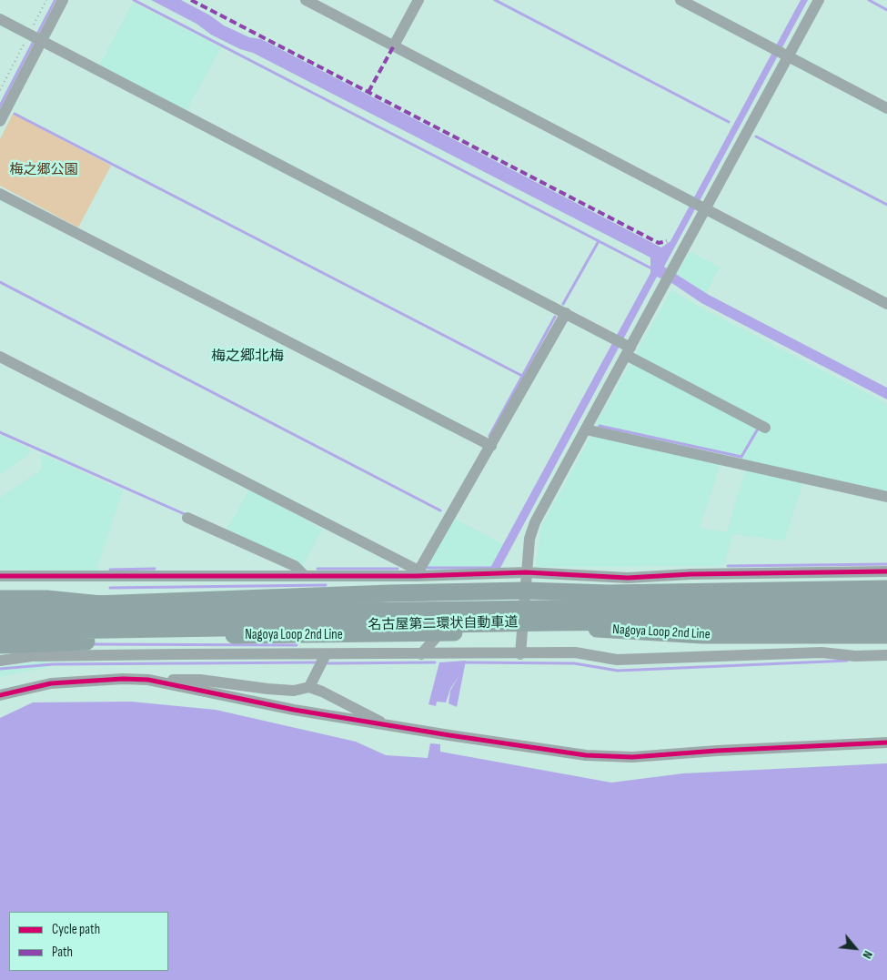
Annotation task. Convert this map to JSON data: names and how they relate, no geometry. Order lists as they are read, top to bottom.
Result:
{
  "streets": {
    "highway": ["名古屋第二環状自動車道", "Nagoya Loop 2nd Line"]
  },
  "districts": ["梅之郷北梅"],
  "parks": ["梅之郷公園"],
  "legend": ["Cycle path", "Path"],
  "north": "bottom right"
}
